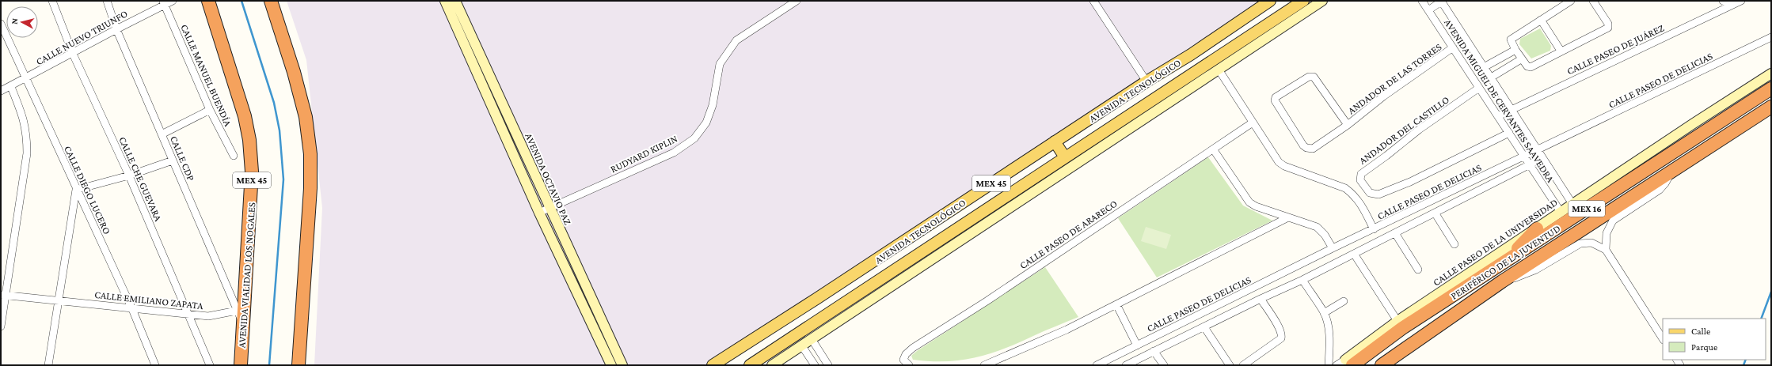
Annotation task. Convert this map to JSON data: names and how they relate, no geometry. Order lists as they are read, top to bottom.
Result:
{
  "streets": {
    "highway": [
      "MEX 45",
      "MEX 16",
      "PERIFÉRICO DE LA JUVENTUD",
      "AVENIDA VIALIDAD LOS NOGALES"
    ],
    "main road": ["AVENIDA TECNOLÓGICO"],
    "street": [
      "CALLE NUEVO TRIUNFO",
      "CALLE PASEO DE JUÁREZ",
      "CALLE MANUEL BUENDÍA",
      "ANDADOR DE LAS TORRES",
      "CALLE PASEO DE DELICIAS",
      "AVENIDA MIGUEL DE CERVANTES SAAVEDRA",
      "ANDADOR DEL CASTILLO",
      "RUDYARD KIPLIN",
      "CALLE CDP",
      "CALLE CHE GUEVARA",
      "AVENIDA OCTAVIO PAZ",
      "CALLE DIEGO LUCERO",
      "CALLE PASEO DE ARARECO",
      "CALLE PASEO DE LA UNIVERSIDAD",
      "CALLE EMILIANO ZAPATA"
    ]
  },
  "crossings": [
    ["CALLE NUEVO TRIUNFO", "CALLE MANUEL BUENDÍA"],
    ["CALLE NUEVO TRIUNFO", "CALLE CDP"],
    ["CALLE NUEVO TRIUNFO", "CALLE CHE GUEVARA"],
    ["CALLE NUEVO TRIUNFO", "CALLE DIEGO LUCERO"],
    ["CALLE PASEO DE JUÁREZ", "AVENIDA MIGUEL DE CERVANTES SAAVEDRA"],
    ["ANDADOR DE LAS TORRES", "AVENIDA MIGUEL DE CERVANTES SAAVEDRA"],
    ["CALLE PASEO DE DELICIAS", "AVENIDA MIGUEL DE CERVANTES SAAVEDRA"],
    ["AVENIDA MIGUEL DE CERVANTES SAAVEDRA", "ANDADOR DEL CASTILLO"],
    ["AVENIDA MIGUEL DE CERVANTES SAAVEDRA", "CALLE PASEO DE LA UNIVERSIDAD"],
    ["RUDYARD KIPLIN", "AVENIDA OCTAVIO PAZ"],
    ["CALLE CDP", "AVENIDA VIALIDAD LOS NOGALES"],
    ["CALLE CDP", "CALLE EMILIANO ZAPATA"],
    ["CALLE CHE GUEVARA", "CALLE EMILIANO ZAPATA"],
    ["CALLE DIEGO LUCERO", "CALLE EMILIANO ZAPATA"],
    ["CALLE PASEO DE LA UNIVERSIDAD", "PERIFÉRICO DE LA JUVENTUD"],
    ["AVENIDA VIALIDAD LOS NOGALES", "CALLE EMILIANO ZAPATA"]
  ],
  "legend": ["Calle", "Parque"],
  "north": "left"
}
